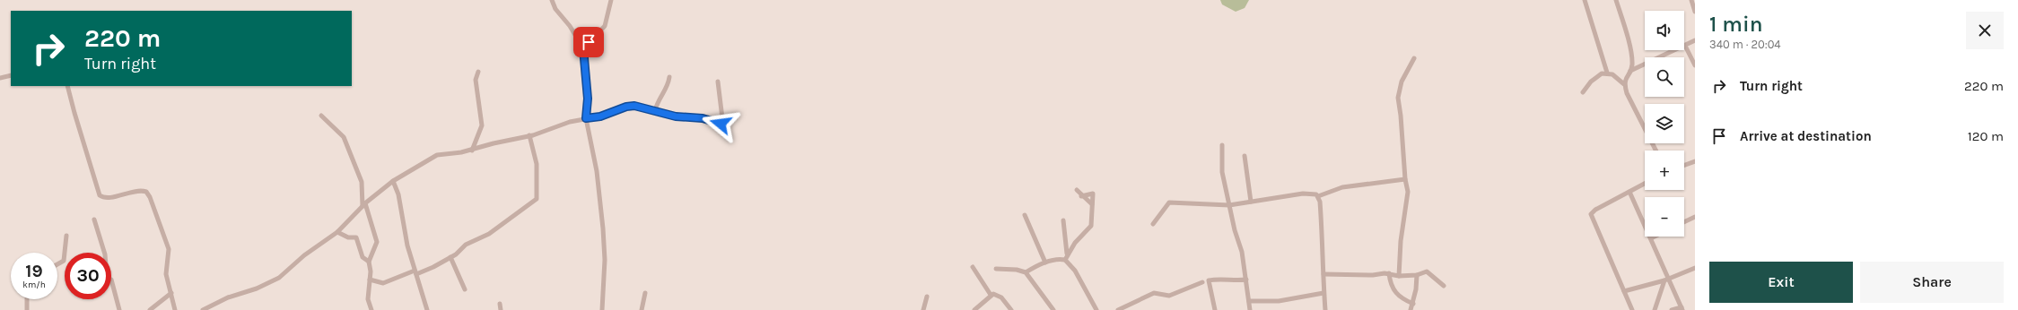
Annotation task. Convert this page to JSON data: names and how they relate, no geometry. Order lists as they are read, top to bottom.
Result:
{
  "page": {
    "heading": ["1 min", "340 m · 20:04"],
    "map_buttons": ["+", "−"],
    "turn": ["220 m", "Turn right"],
    "list": [
      {
        "name": "Turn right",
        "value": "220 m"
      },
      {
        "name": "Arrive at destination",
        "value": "120 m"
      }
    ],
    "speed": "19 km/h",
    "limit": "30",
    "buttons": ["Exit", "Share"]
  }
}
